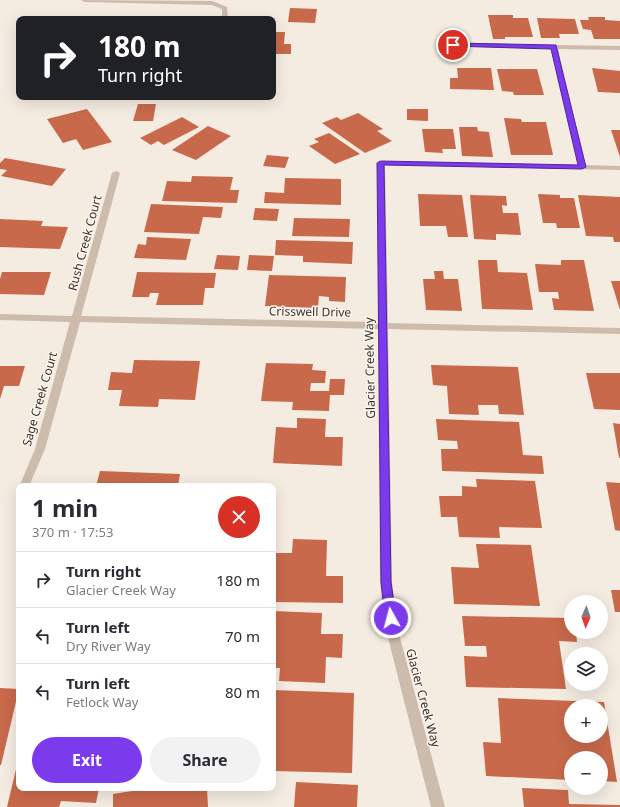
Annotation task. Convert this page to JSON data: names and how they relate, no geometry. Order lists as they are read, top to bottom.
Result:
{
  "streets": {
    "street": [
      "Rush Creek Court",
      "Crisswell Drive",
      "Glacier Creek Way",
      "Sage Creek Court"
    ]
  },
  "crossings": [
    ["Rush Creek Court", "Crisswell Drive"],
    ["Rush Creek Court", "Sage Creek Court"],
    ["Crisswell Drive", "Glacier Creek Way"],
    ["Crisswell Drive", "Sage Creek Court"]
  ],
  "north": "bottom",
  "page": {
    "turn": ["180 m", "Turn right"],
    "heading": ["1 min", "370 m · 17:53"],
    "list": [
      {
        "name": "Turn right",
        "note": "Glacier Creek Way",
        "value": "180 m"
      },
      {
        "name": "Turn left",
        "note": "Dry River Way",
        "value": "70 m"
      },
      {
        "name": "Turn left",
        "note": "Fetlock Way",
        "value": "80 m"
      }
    ],
    "map_buttons": ["+", "−"],
    "buttons": ["Exit", "Share"]
  }
}
